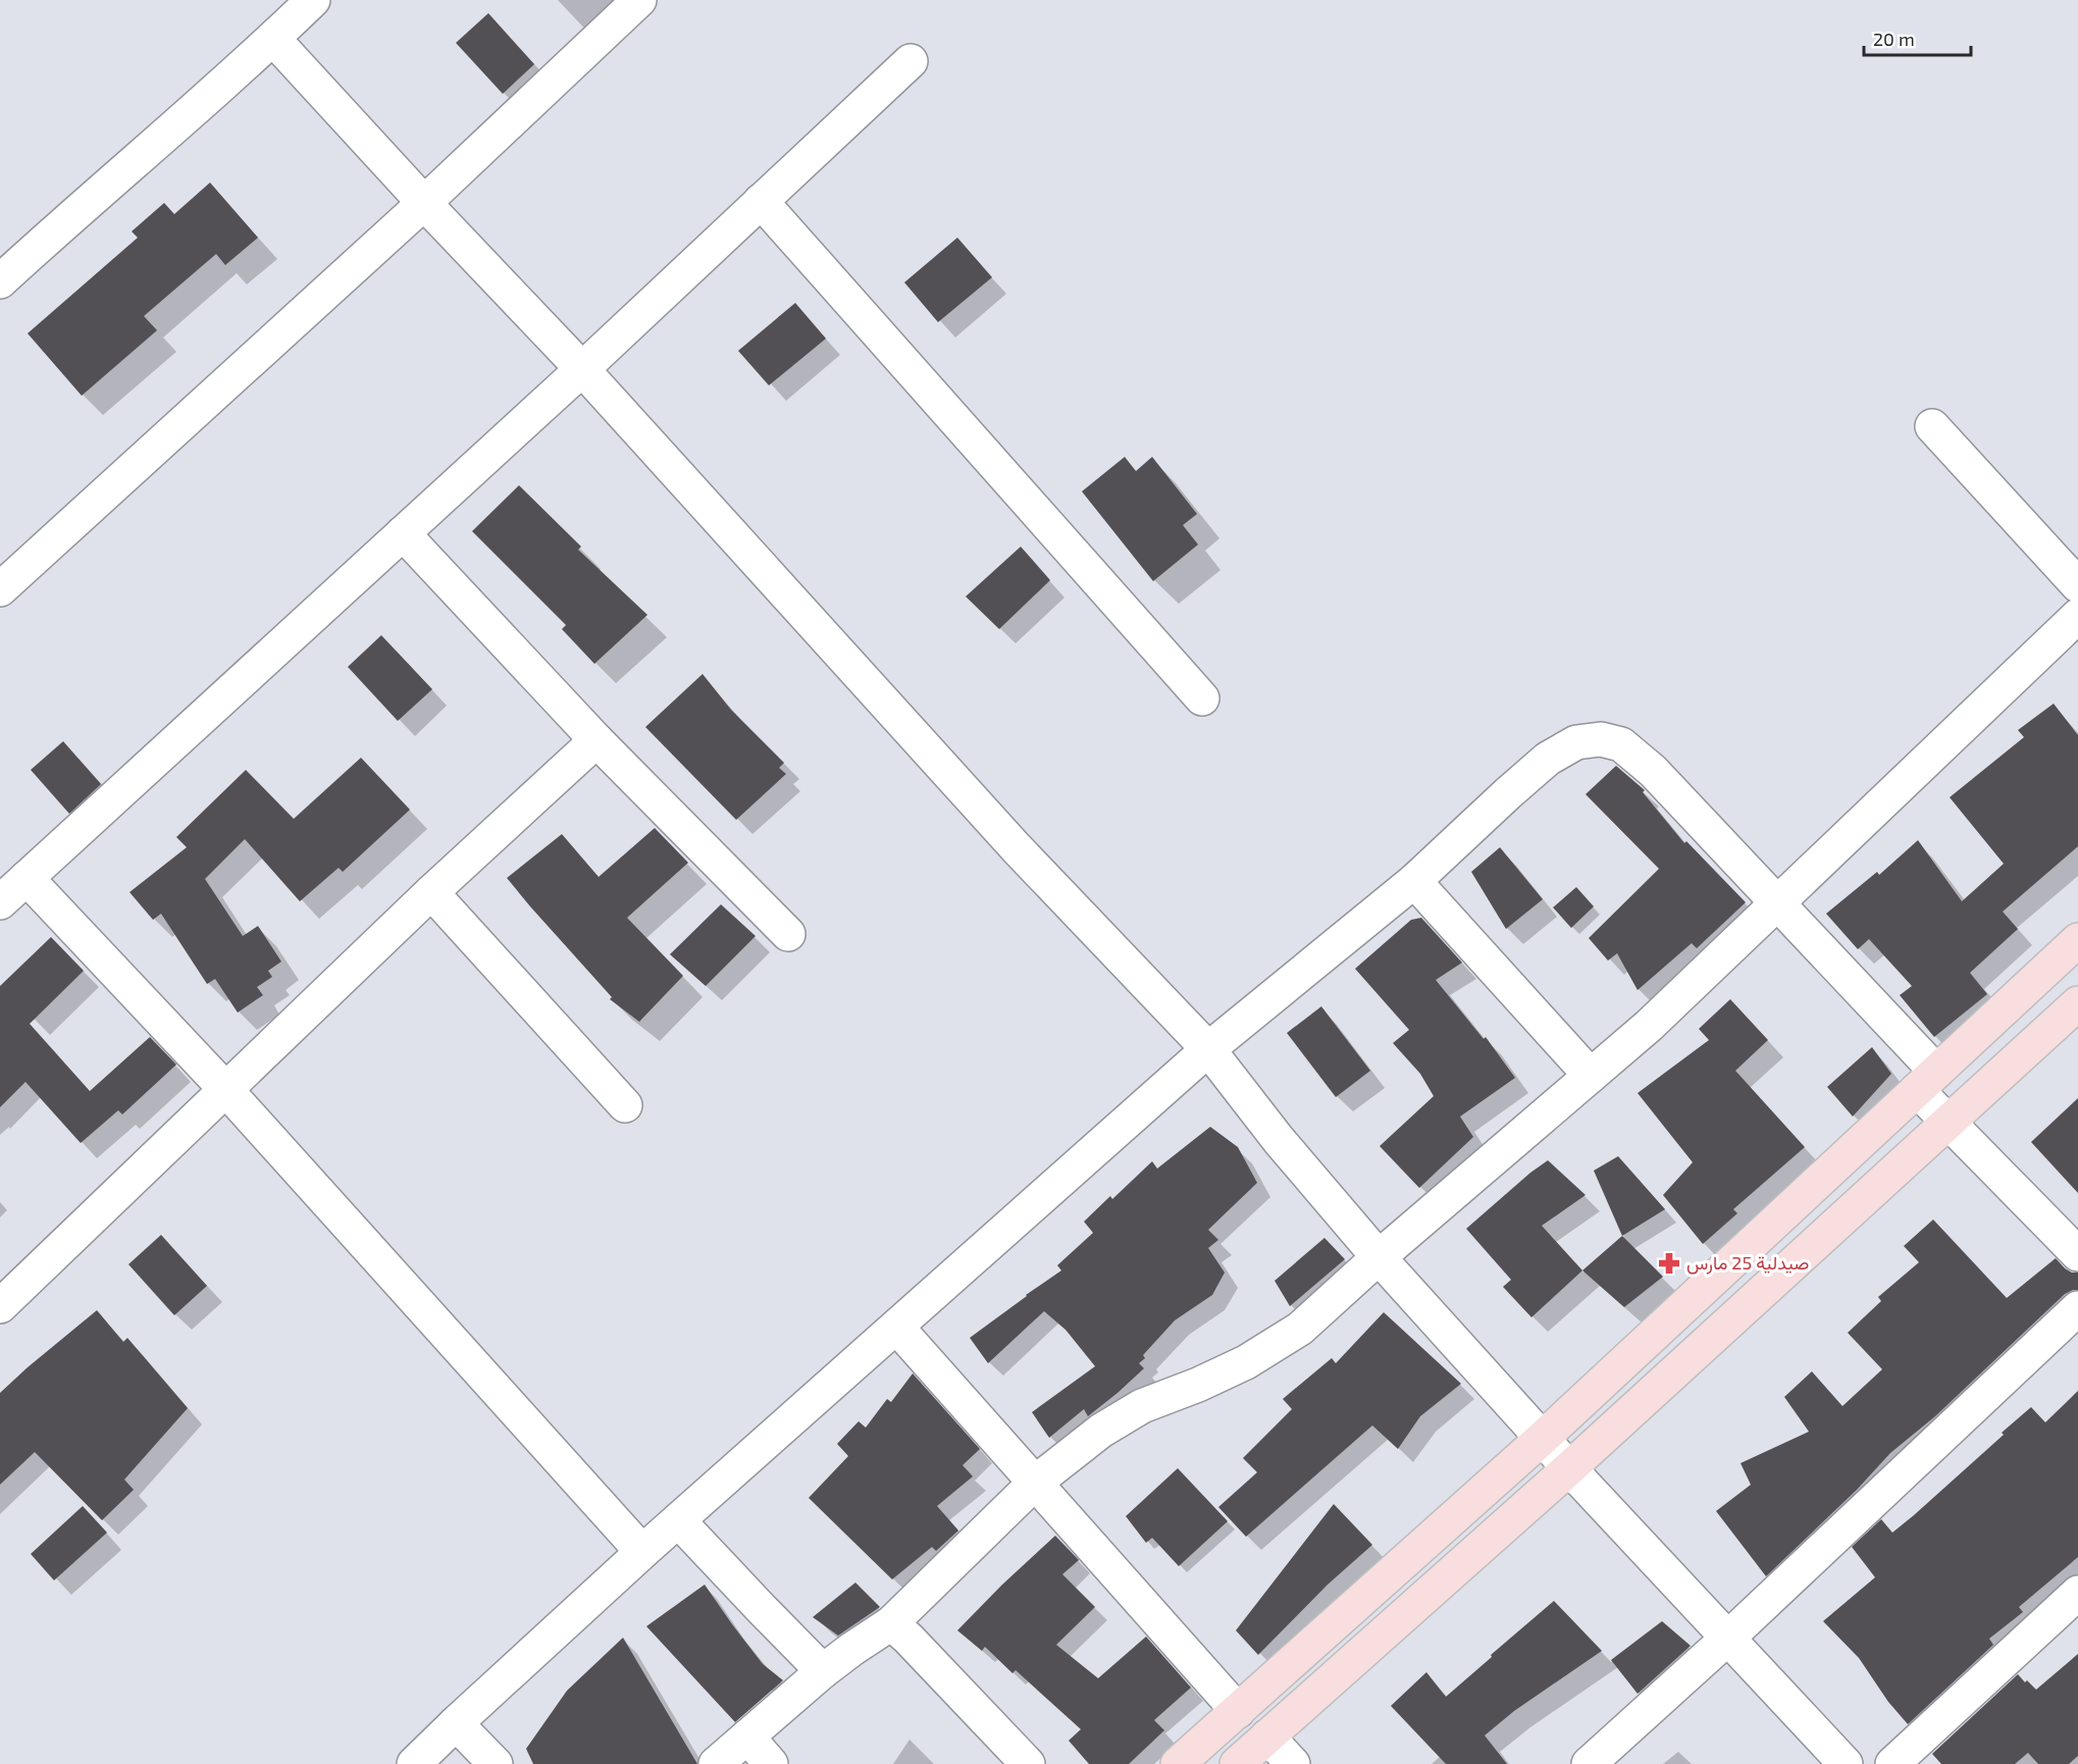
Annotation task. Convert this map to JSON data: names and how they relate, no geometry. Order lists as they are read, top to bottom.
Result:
{
  "places": {
    "pharmacy": ["صيدلية 25 مارس"]
  },
  "scale_bar": "20 m"
}
